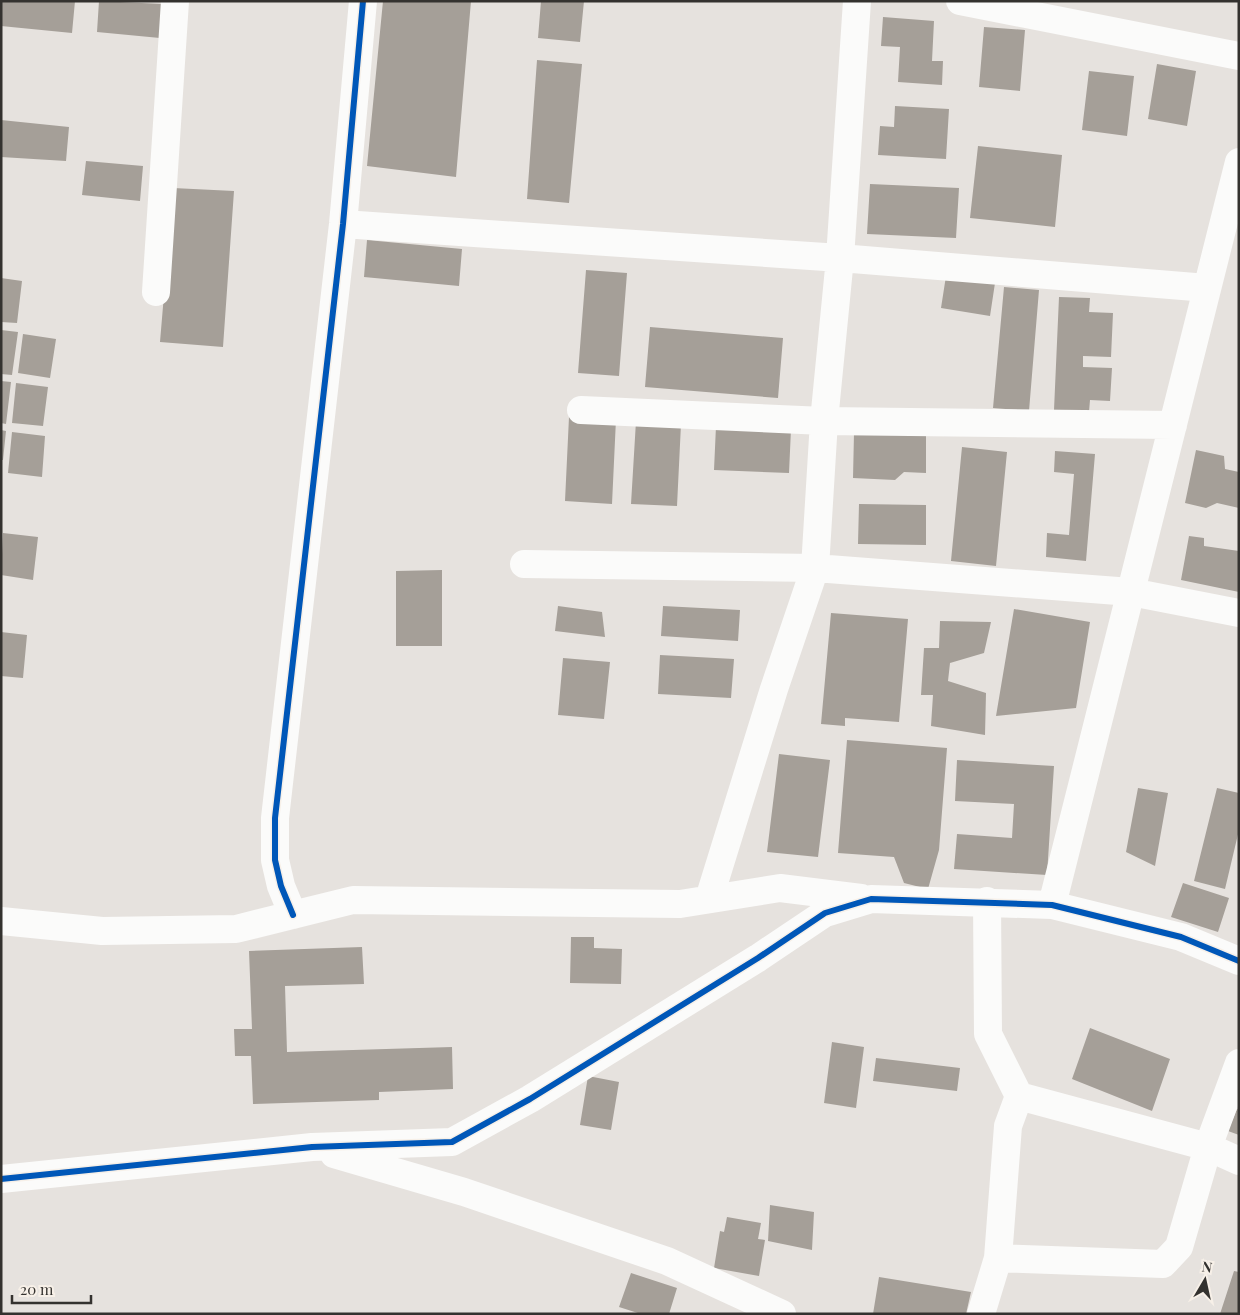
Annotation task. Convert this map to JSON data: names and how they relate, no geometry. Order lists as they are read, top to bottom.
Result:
{
  "scale_bar": "20 m",
  "north": "top"
}
